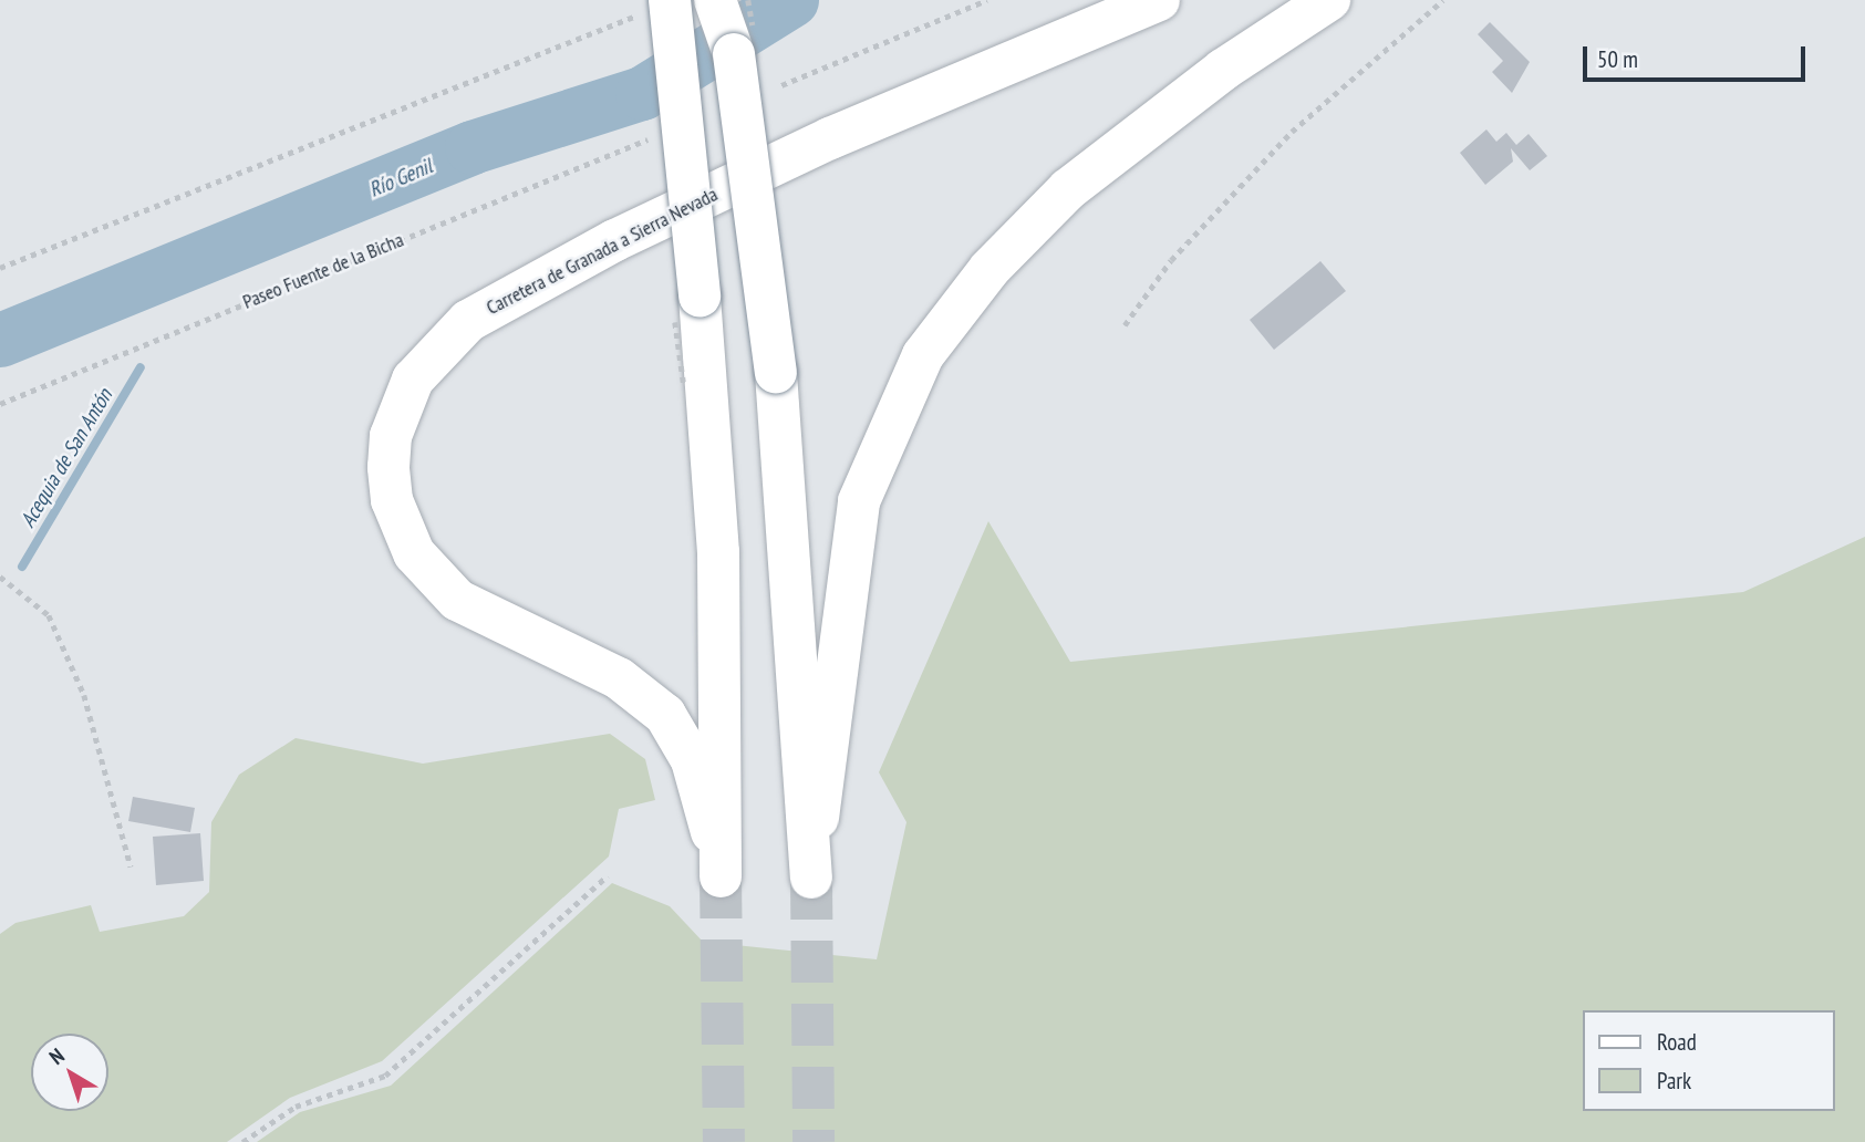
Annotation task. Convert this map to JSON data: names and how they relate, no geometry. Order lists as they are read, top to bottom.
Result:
{
  "streets": {
    "main road": ["Carretera de Granada a Sierra Nevada"],
    "path": ["Paseo Fuente de la Bicha"]
  },
  "water": ["Río Genil", "Acequia de San Antón"],
  "legend": ["Road", "Park"],
  "scale_bar": "50 m",
  "north": "top left"
}
